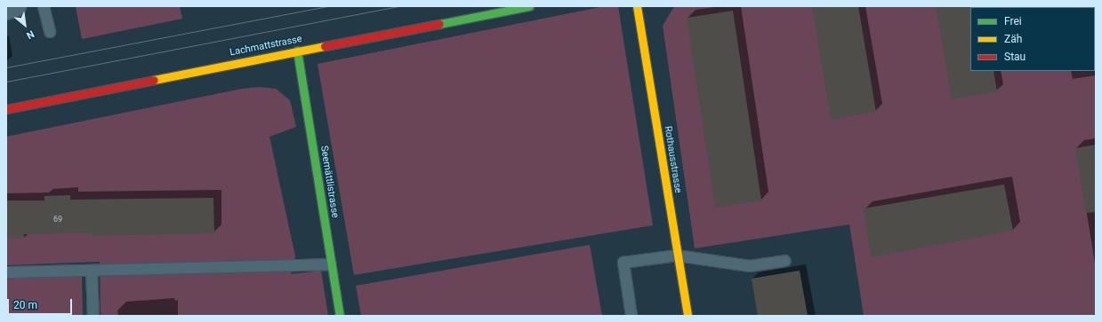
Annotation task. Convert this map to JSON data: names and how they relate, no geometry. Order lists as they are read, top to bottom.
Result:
{
  "streets": {
    "street": ["Lachmattstrasse", "Rothausstrasse", "Seemättlistrasse"]
  },
  "crossings": [
    ["Lachmattstrasse", "Seemättlistrasse"]
  ],
  "house_numbers": ["69"],
  "legend": ["Frei", "Zäh", "Stau"],
  "scale_bar": "20 m",
  "north": "bottom right"
}
